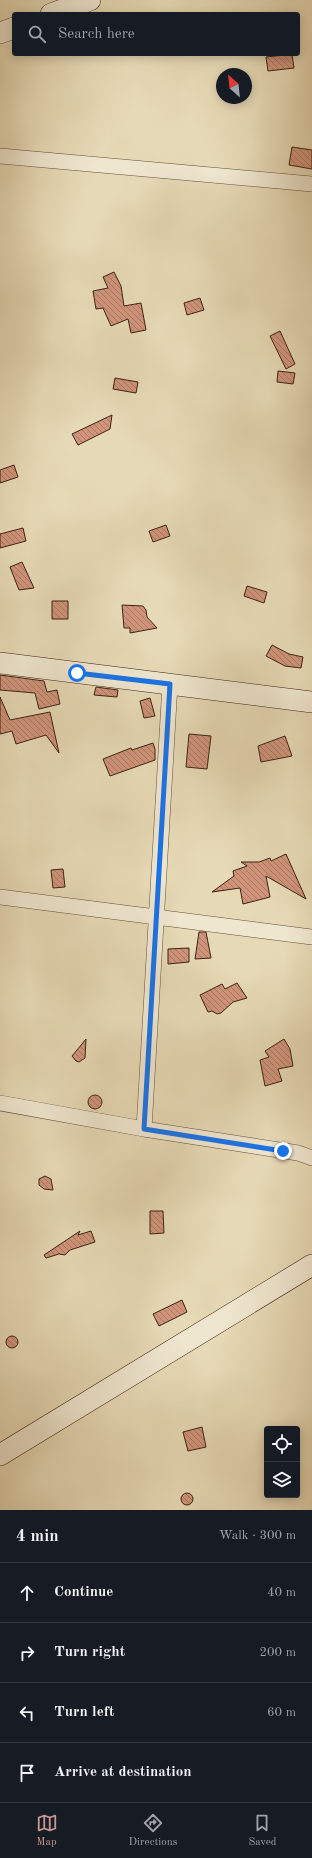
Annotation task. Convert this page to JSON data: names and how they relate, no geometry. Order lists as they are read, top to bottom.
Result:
{
  "north": "top left",
  "page": {
    "search": "Search here",
    "heading": ["4 min", "Walk · 300 m"],
    "list": [
      ["Continue", "40 m"],
      ["Turn right", "200 m"],
      ["Turn left", "60 m"],
      "Arrive at destination"
    ],
    "nav": ["Map", "Directions", "Saved"]
  }
}
